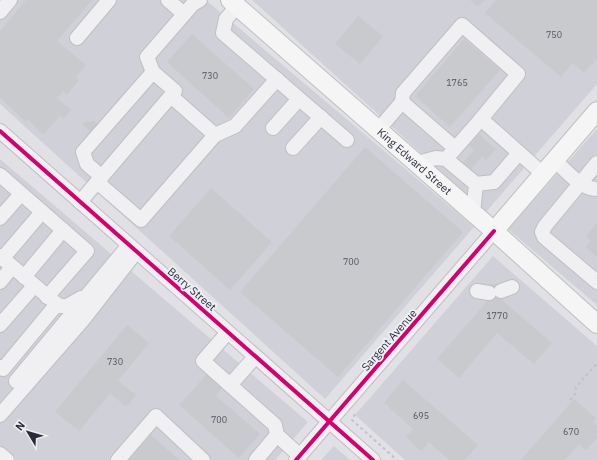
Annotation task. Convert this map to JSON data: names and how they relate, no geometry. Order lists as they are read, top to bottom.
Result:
{
  "streets": {
    "main road": ["King Edward Street", "Sargent Avenue"],
    "street": ["Berry Street"]
  },
  "crossings": [
    ["King Edward Street", "Sargent Avenue"],
    ["Berry Street", "Sargent Avenue"]
  ],
  "house_numbers": [
    "750",
    "730",
    "1765",
    "700",
    "1770",
    "730",
    "695",
    "700",
    "670"
  ],
  "north": "top left"
}
